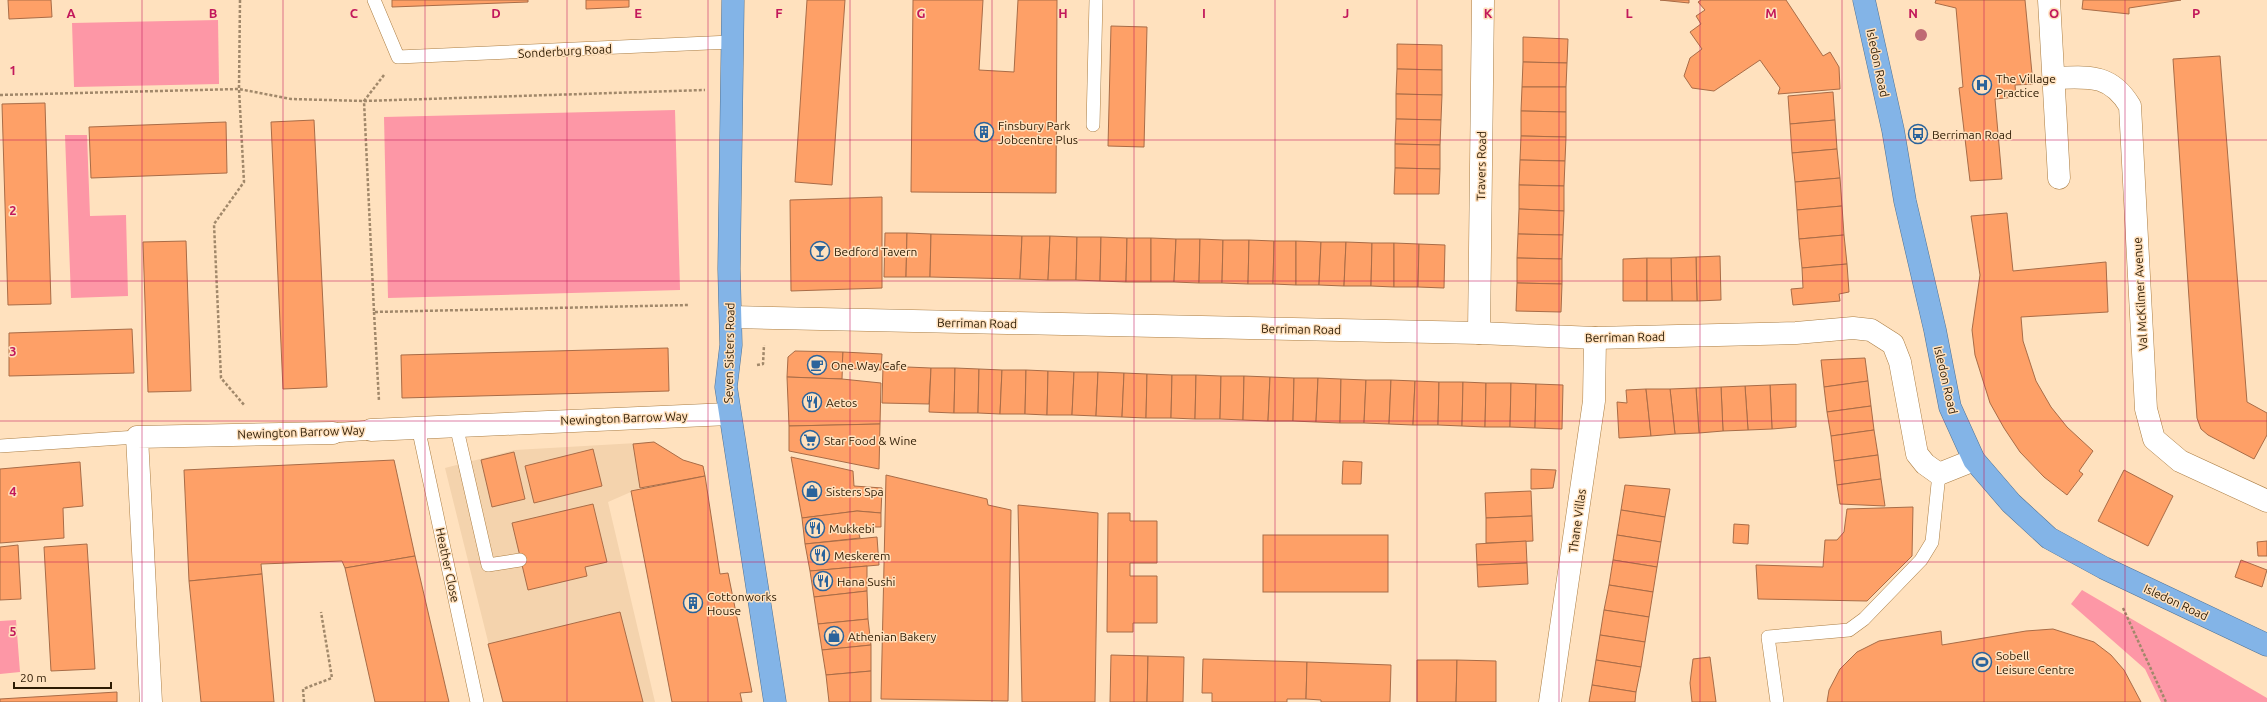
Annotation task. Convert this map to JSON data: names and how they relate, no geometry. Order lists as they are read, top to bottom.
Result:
{
  "streets": {
    "highway": ["Isledon Road", "Seven Sisters Road"],
    "street": [
      "Travers Road",
      "Val McKilmer Avenue",
      "Berriman Road",
      "Newington Barrow Way",
      "Thane Villas"
    ],
    "lane": ["Sonderburg Road", "Heather Close"]
  },
  "crossings": [
    ["Sonderburg Road", "Seven Sisters Road"],
    ["Travers Road", "Berriman Road"],
    ["Berriman Road", "Seven Sisters Road"],
    ["Berriman Road", "Thane Villas"],
    ["Seven Sisters Road", "Newington Barrow Way"],
    ["Newington Barrow Way", "Heather Close"]
  ],
  "places": {
    "hospital": ["The Village Practice"],
    "building": ["Finsbury Park Jobcentre Plus", "Cottonworks House"],
    "bus stop": ["Berriman Road"],
    "bar": ["Bedford Tavern"],
    "cafe": ["One Way Cafe"],
    "restaurant": [
      "Aetos",
      "Mukkebi",
      "Meskerem",
      "Hana Sushi"
    ],
    "supermarket": ["Star Food & Wine"],
    "shop": ["Sisters Spa", "Athenian Bakery"],
    "sports": ["Sobell Leisure Centre"]
  },
  "scale_bar": "20 m",
  "grid": {
    "columns": [
      "A",
      "B",
      "C",
      "D",
      "E",
      "F",
      "G",
      "H",
      "I",
      "J",
      "K",
      "L",
      "M",
      "N",
      "O",
      "P"
    ],
    "rows": [
      "1",
      "2",
      "3",
      "4",
      "5"
    ]
  }
}
